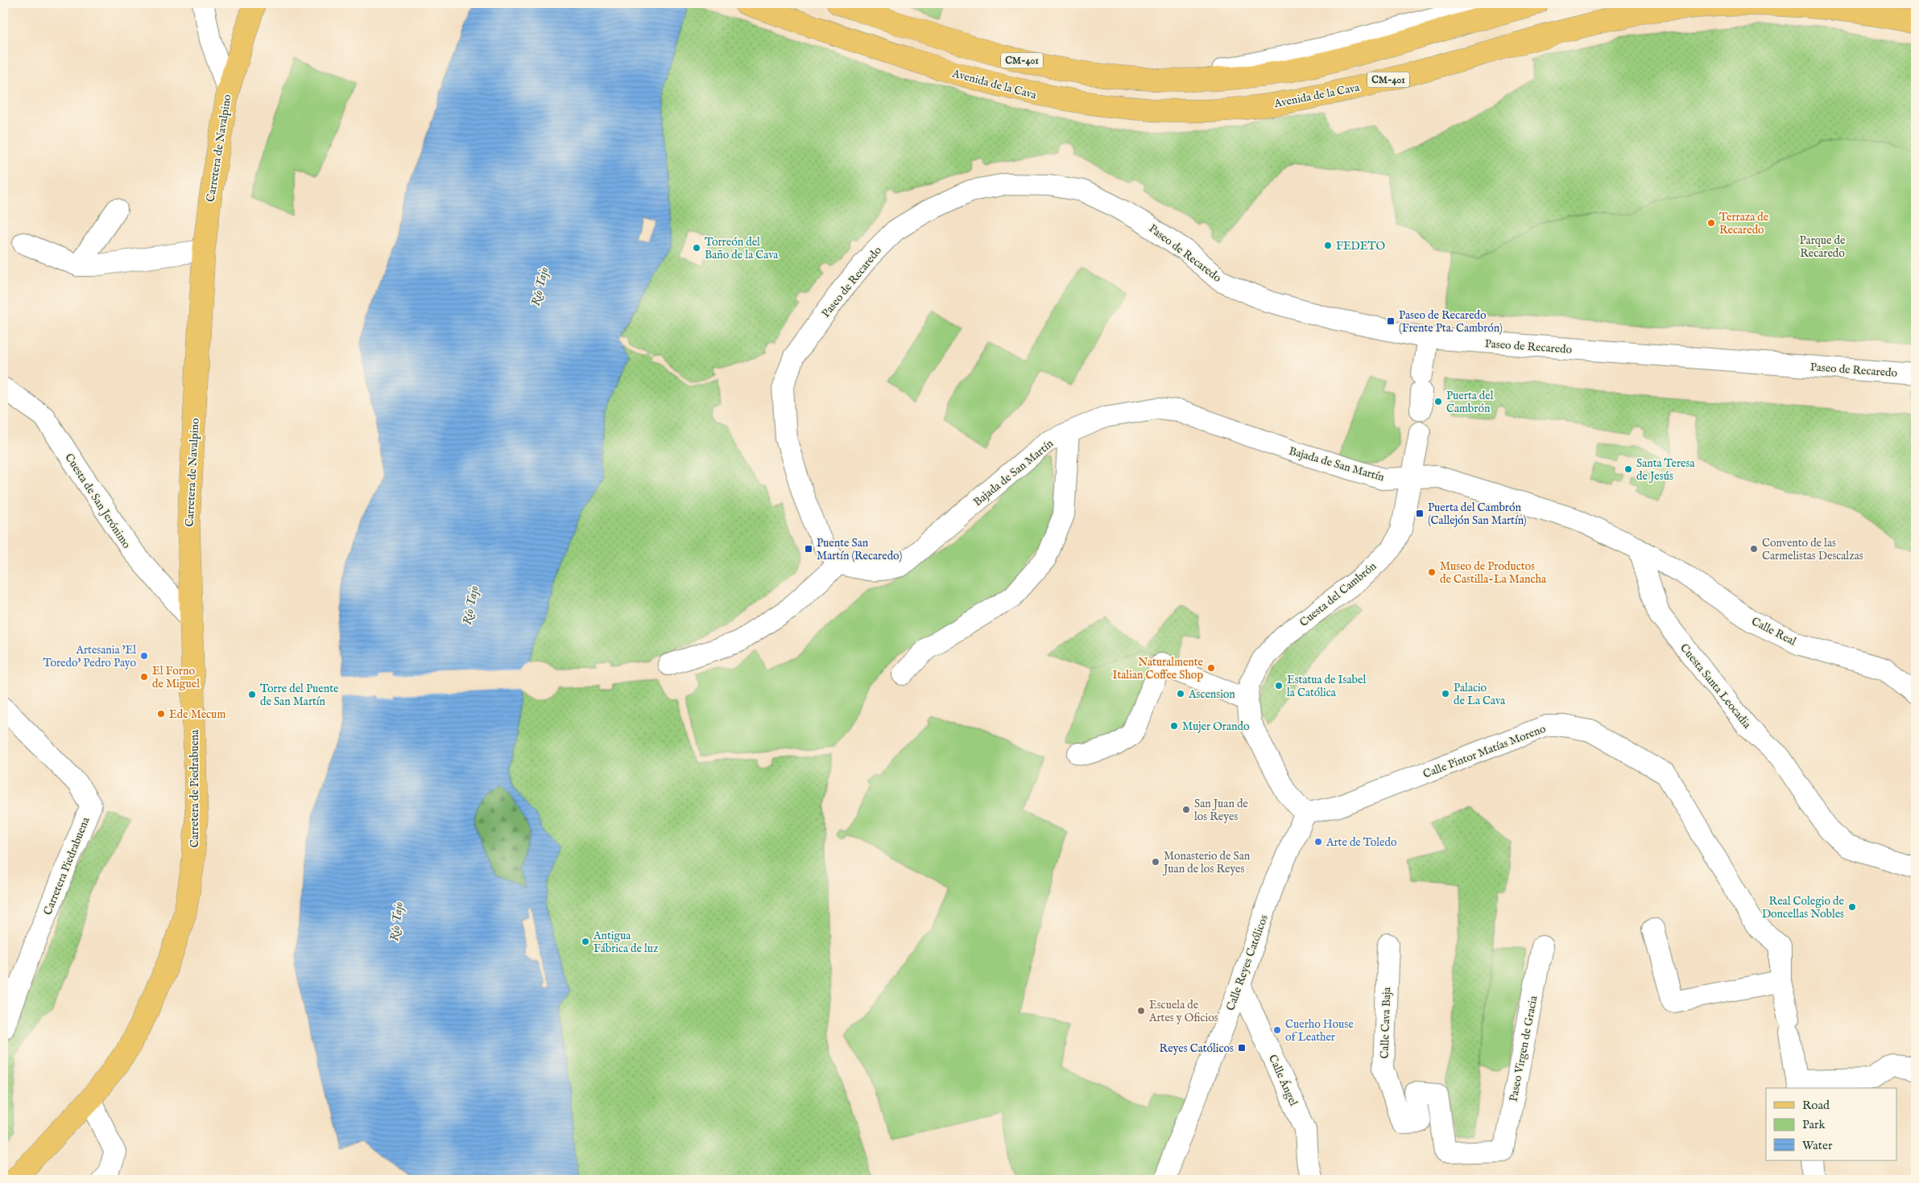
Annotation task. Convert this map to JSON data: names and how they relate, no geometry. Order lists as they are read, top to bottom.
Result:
{
  "streets": {
    "main road": [
      "CM-401",
      "Avenida de la Cava",
      "Carretera de Navalpino",
      "Carretera de Piedrabuena"
    ],
    "street": [
      "Paseo de Recaredo",
      "Bajada de San Martín",
      "Cuesta de San Jerónimo",
      "Cuesta del Cambrón",
      "Calle Real",
      "Cuesta Santa Leocadia",
      "Calle Pintor Matías Moreno",
      "Carretera Piedrabuena",
      "Calle Reyes Católicos",
      "Calle Cava Baja",
      "Paseo Virgen de Gracia",
      "Calle Ángel"
    ]
  },
  "crossings": [
    ["Carretera de Navalpino", "Cuesta de San Jerónimo"],
    ["Carretera de Navalpino", "Carretera de Piedrabuena"],
    ["Paseo de Recaredo", "Bajada de San Martín"],
    ["Bajada de San Martín", "Cuesta del Cambrón"],
    ["Bajada de San Martín", "Calle Real"],
    ["Bajada de San Martín", "Cuesta Santa Leocadia"],
    ["Cuesta del Cambrón", "Calle Pintor Matías Moreno"],
    ["Cuesta del Cambrón", "Calle Reyes Católicos"],
    ["Calle Real", "Cuesta Santa Leocadia"],
    ["Calle Pintor Matías Moreno", "Calle Reyes Católicos"],
    ["Calle Reyes Católicos", "Calle Ángel"],
    ["Calle Cava Baja", "Paseo Virgen de Gracia"]
  ],
  "water": ["Río Tajo"],
  "parks": ["Parque de Recaredo"],
  "places": {
    "other": [
      "Terraza de Recaredo",
      "FEDETO",
      "Torreón del Baño de la Cava",
      "Puerta del Cambrón",
      "Santa Teresa de Jesús",
      "Convento de las Carmelistas Descalzas",
      "Museo de Productos de Castilla-La Mancha",
      "Artesania 'El Toredo' Pedro Payo",
      "Naturalmente Italian Coffee Shop",
      "El Forno de Miguel",
      "Estatua de Isabel la Católica",
      "Ascension",
      "Palacio de La Cava",
      "Torre del Puente de San Martín",
      "Ede Mecum",
      "Mujer Orando",
      "San Juan de los Reyes",
      "Arte de Toledo",
      "Monasterio de San Juan de los Reyes",
      "Real Colegio de Doncellas Nobles",
      "Antigua Fábrica de luz",
      "Escuela de Artes y Oficios",
      "Cuerho House of Leather"
    ],
    "transit": [
      "Paseo de Recaredo (Frente Pta. Cambrón)",
      "Puerta del Cambrón (Callejón San Martín)",
      "Puente San Martín (Recaredo)",
      "Reyes Católicos"
    ]
  },
  "legend": ["Road", "Park", "Water"]
}
